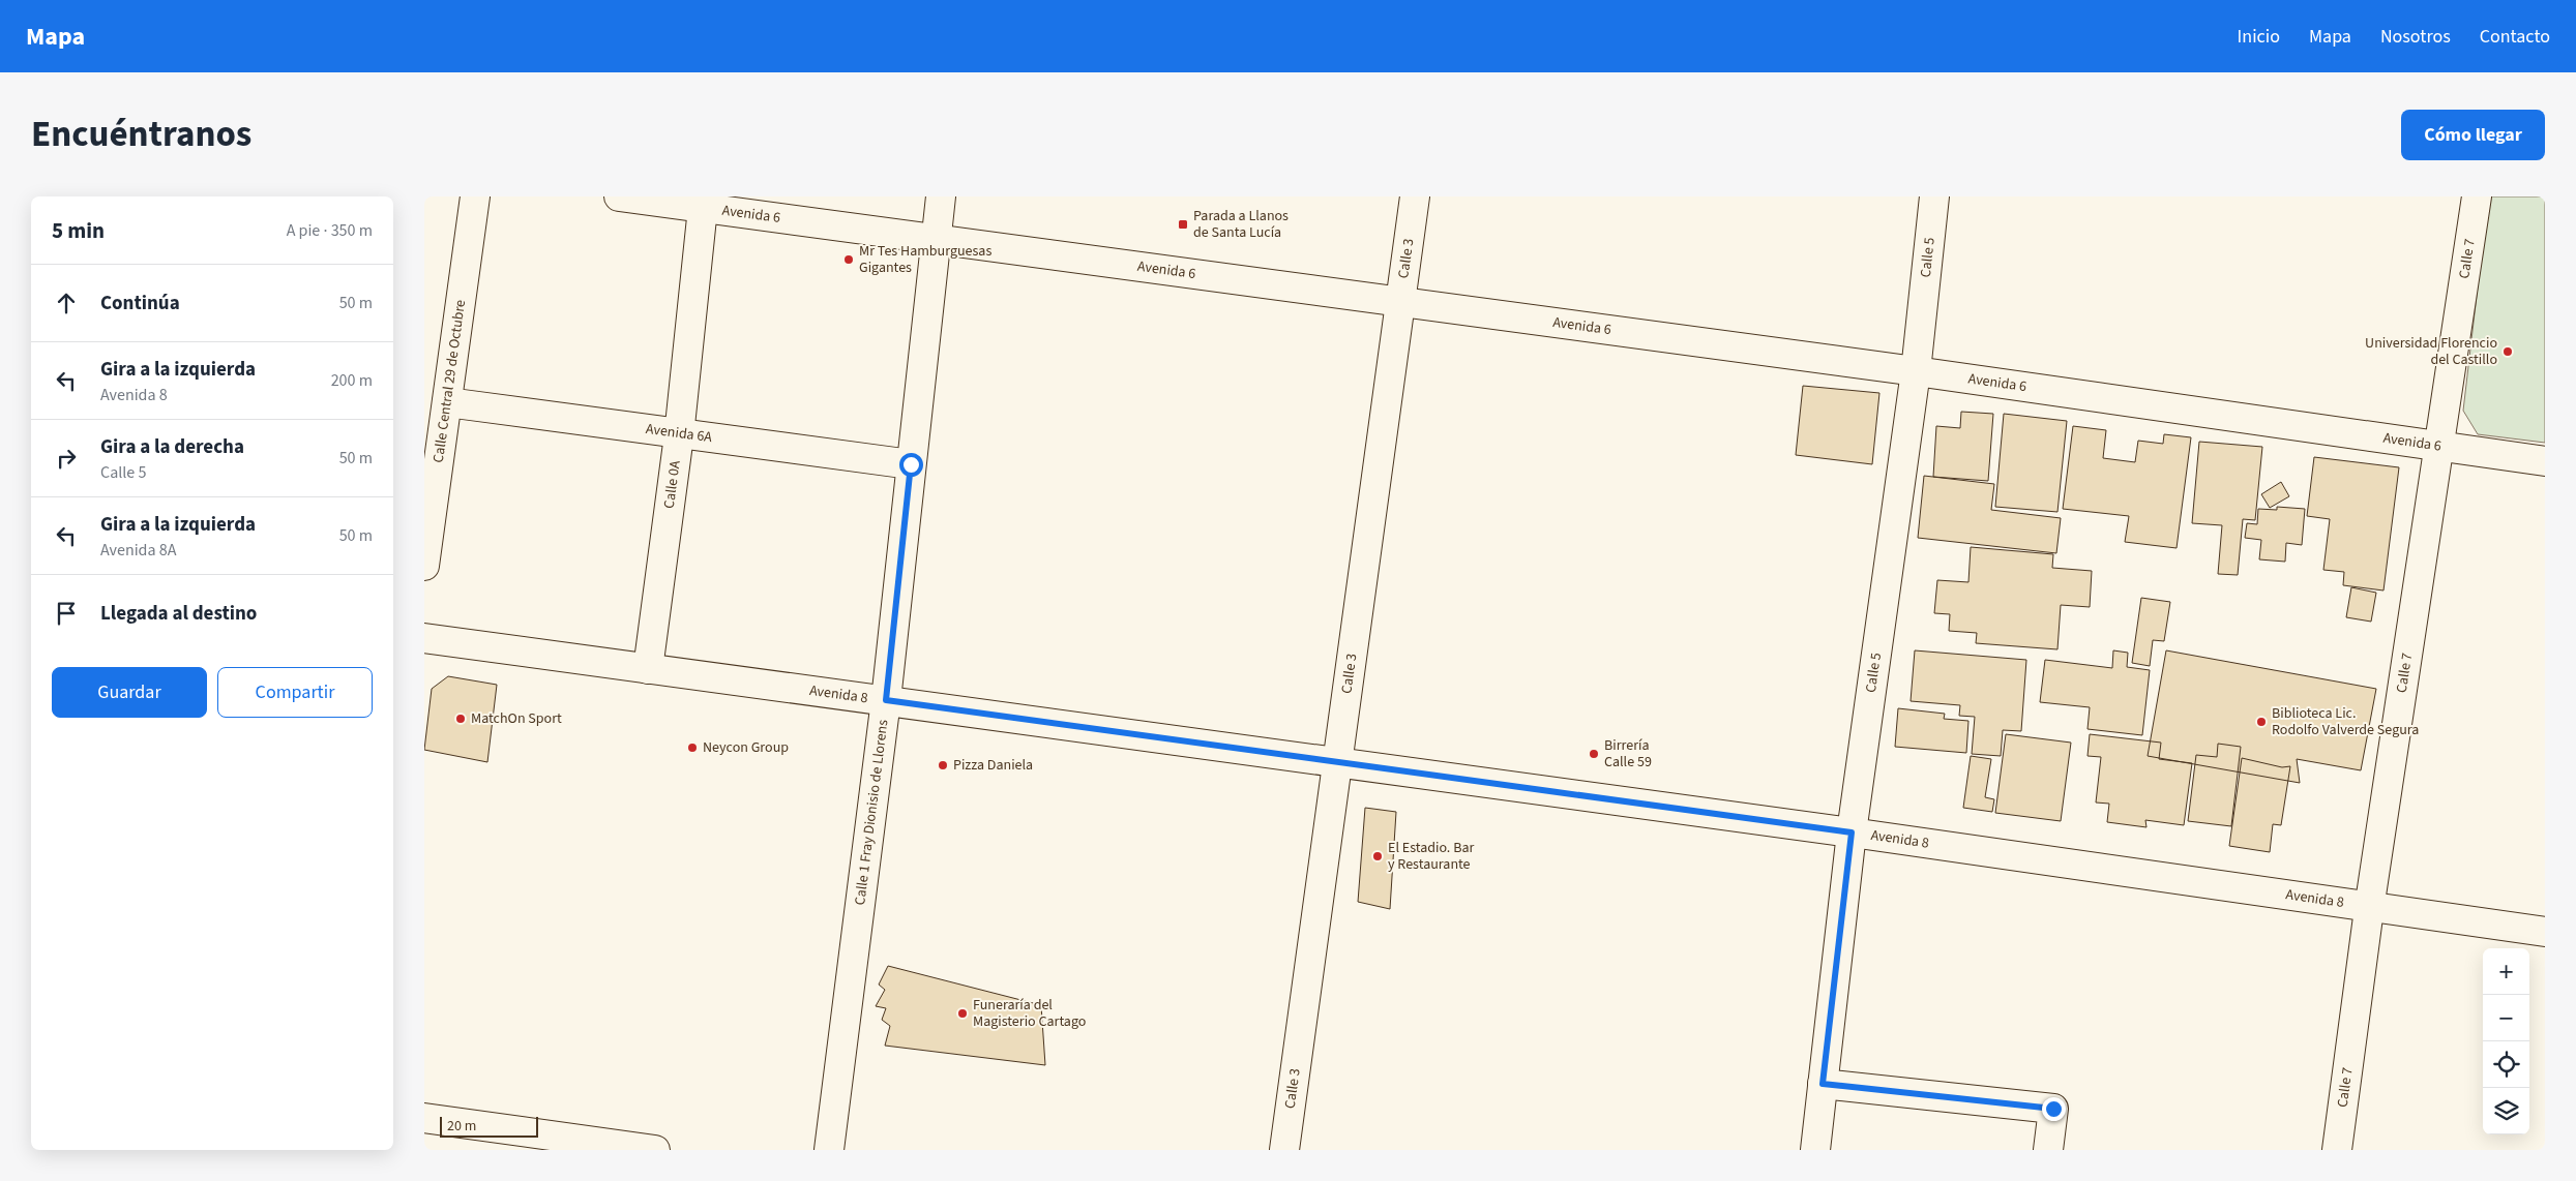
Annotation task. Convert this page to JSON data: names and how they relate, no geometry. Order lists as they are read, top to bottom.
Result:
{
  "streets": {
    "street": [
      "Avenida 6",
      "Calle 5",
      "Calle 3",
      "Calle 7",
      "Calle Central 29 de Octubre",
      "Avenida 6A",
      "Calle 0A",
      "Avenida 8",
      "Calle 1 Fray Dionisio de Llorens"
    ]
  },
  "crossings": [
    ["Avenida 6", "Calle 5"],
    ["Avenida 6", "Calle 3"],
    ["Avenida 6", "Calle 7"],
    ["Avenida 6", "Calle 0A"],
    ["Avenida 6", "Calle 1 Fray Dionisio de Llorens"],
    ["Calle 5", "Avenida 8"],
    ["Calle 3", "Avenida 8"],
    ["Calle 7", "Avenida 8"],
    ["Calle Central 29 de Octubre", "Avenida 6A"],
    ["Avenida 6A", "Calle 0A"],
    ["Avenida 6A", "Calle 1 Fray Dionisio de Llorens"],
    ["Calle 0A", "Avenida 8"],
    ["Avenida 8", "Calle 1 Fray Dionisio de Llorens"]
  ],
  "places": {
    "transit": ["Parada a Llanos de Santa Lucía"],
    "other": [
      "Mr Tes Hamburguesas Gigantes",
      "Universidad Florencio del Castillo",
      "MatchOn Sport",
      "Biblioteca Lic. Rodolfo Valverde Segura",
      "Neycon Group",
      "Birrería Calle 59",
      "Pizza Daniela",
      "El Estadio. Bar y Restaurante",
      "Funeraría del Magisterio Cartago"
    ]
  },
  "scale_bar": "20 m",
  "page": {
    "header": "Mapa",
    "nav": [
      "Inicio",
      "Mapa",
      "Nosotros",
      "Contacto"
    ],
    "title": "Encuéntranos",
    "buttons": [
      "Cómo llegar",
      ["Guardar", "Compartir"]
    ],
    "heading": ["5 min", "A pie · 350 m"],
    "list": [
      ["Continúa", "50 m"],
      ["Gira a la izquierda", "Avenida 8", "200 m"],
      ["Gira a la derecha", "Calle 5", "50 m"],
      ["Gira a la izquierda", "Avenida 8A", "50 m"],
      "Llegada al destino"
    ],
    "map_buttons": ["+", "−"],
    "scale": "20 m"
  }
}
